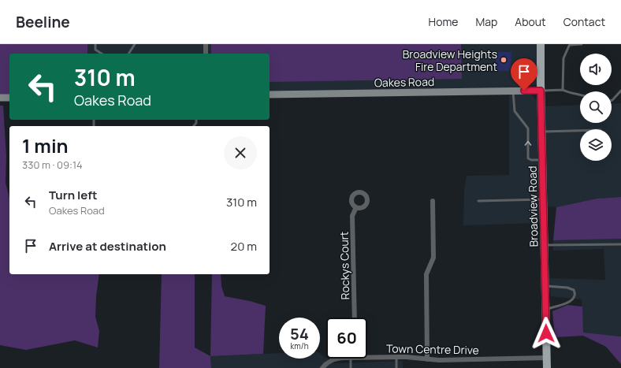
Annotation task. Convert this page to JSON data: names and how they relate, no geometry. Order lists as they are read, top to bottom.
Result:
{
  "streets": {
    "main road": ["Broadview Road"],
    "street": ["Oakes Road", "Rockys Court", "Town Centre Drive"]
  },
  "crossings": [
    ["Oakes Road", "Broadview Road"],
    ["Broadview Road", "Town Centre Drive"]
  ],
  "places": ["Broadview Heights Fire Department"],
  "page": {
    "header": "Beeline",
    "nav": [
      "Home",
      "Map",
      "About",
      "Contact"
    ],
    "turn": ["310 m", "Oakes Road"],
    "heading": ["1 min", "330 m · 09:14"],
    "list": [
      {
        "name": "Turn left",
        "note": "Oakes Road",
        "value": "310 m"
      },
      {
        "name": "Arrive at destination",
        "value": "20 m"
      }
    ],
    "speed": "54 km/h",
    "limit": "60"
  }
}
